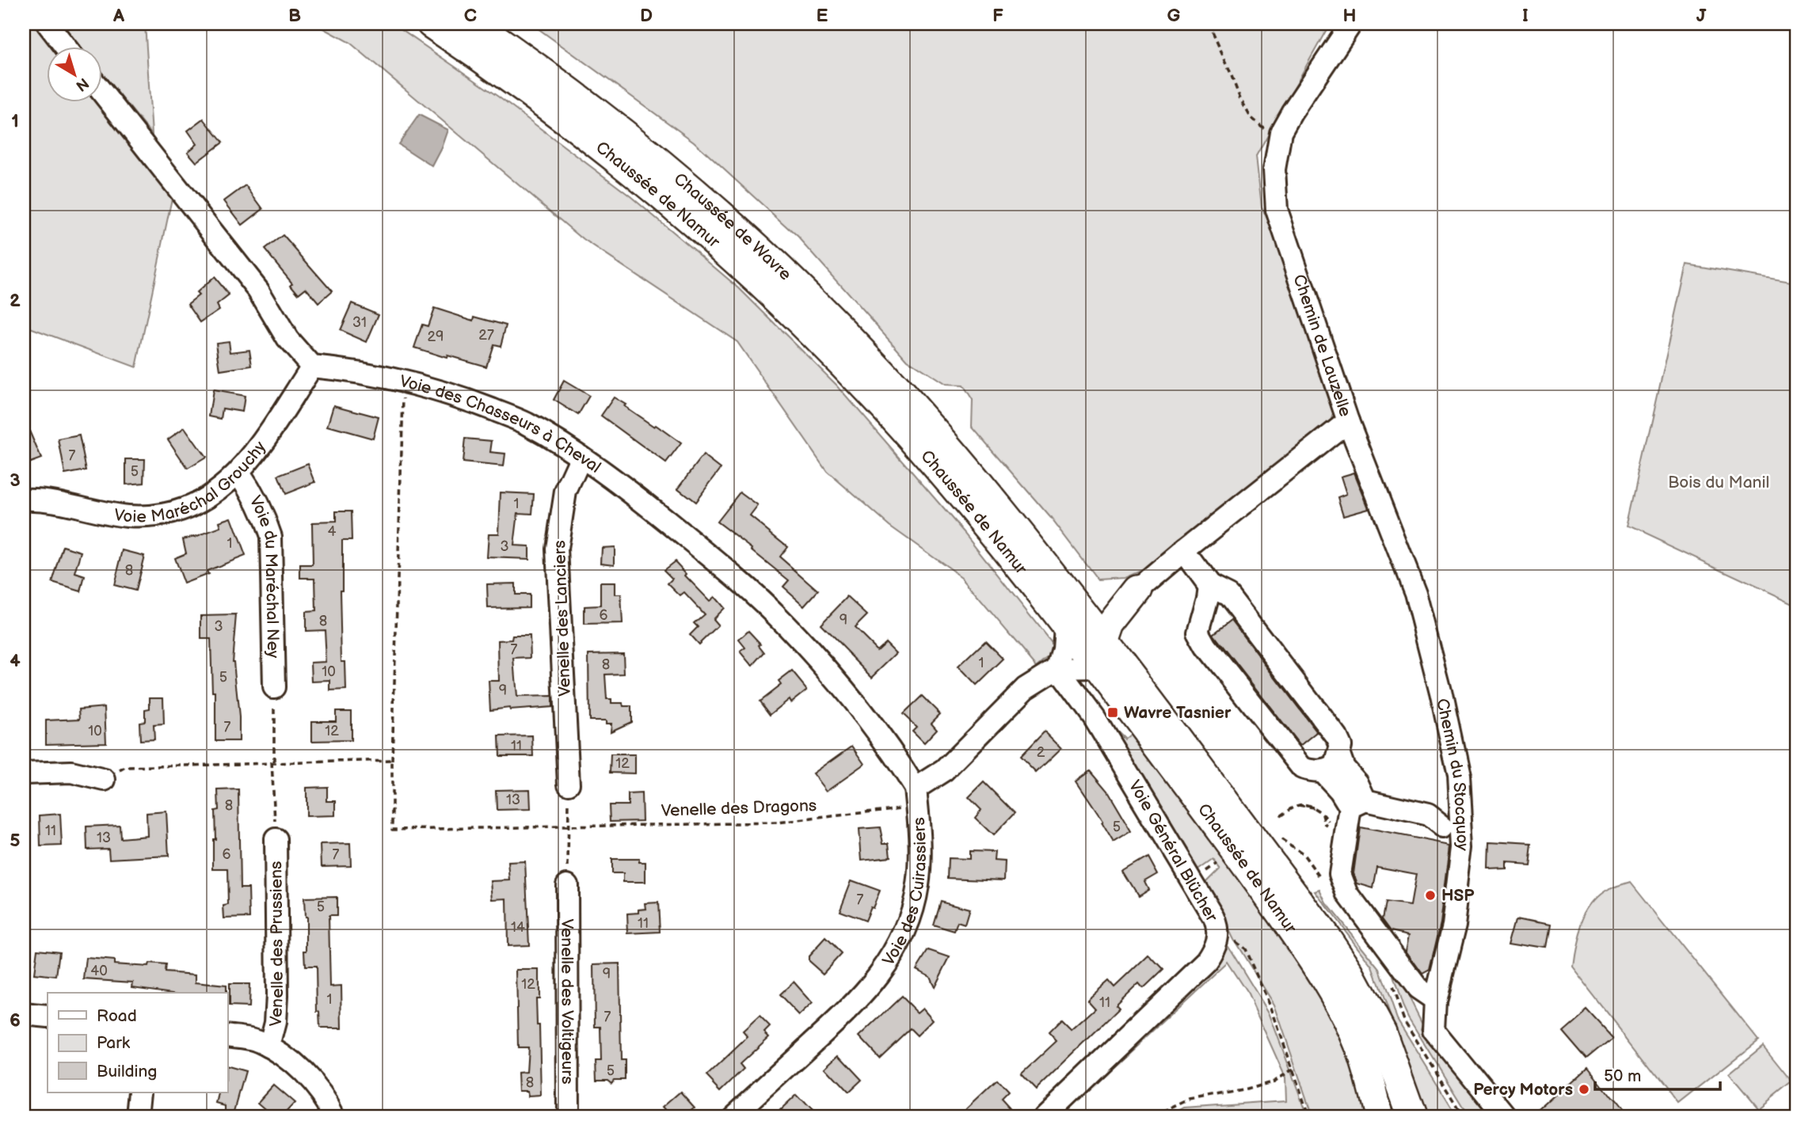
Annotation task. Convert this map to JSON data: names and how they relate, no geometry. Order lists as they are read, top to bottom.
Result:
{
  "streets": {
    "main road": ["Chaussée de Namur", "Chaussée de Wavre"],
    "street": [
      "Chemin de Lauzelle",
      "Voie des Chasseurs à Cheval",
      "Voie Maréchal Grouchy",
      "Voie du Maréchal Ney",
      "Venelle des Lanciers",
      "Chemin du Stocquoy",
      "Voie Général Blücher",
      "Voie des Cuirassiers",
      "Venelle des Prussiens",
      "Venelle des Voltigeurs"
    ],
    "path": ["Venelle des Dragons"]
  },
  "crossings": [
    ["Chaussée de Namur", "Chaussée de Wavre"],
    ["Chemin de Lauzelle", "Chemin du Stocquoy"],
    ["Voie des Chasseurs à Cheval", "Voie Maréchal Grouchy"],
    ["Voie des Chasseurs à Cheval", "Venelle des Lanciers"],
    ["Voie des Chasseurs à Cheval", "Venelle des Dragons"],
    ["Voie des Chasseurs à Cheval", "Voie des Cuirassiers"],
    ["Voie Maréchal Grouchy", "Voie du Maréchal Ney"],
    ["Venelle des Dragons", "Voie des Cuirassiers"]
  ],
  "parks": ["Bois du Manil"],
  "places": {
    "transit": ["Wavre Tasnier"],
    "other": ["HSP", "Percy Motors"]
  },
  "house_numbers": [
    "31",
    "27",
    "29",
    "7",
    "5",
    "1",
    "4",
    "1",
    "3",
    "8",
    "6",
    "9",
    "8",
    "3",
    "7",
    "1",
    "8",
    "10",
    "5",
    "9",
    "7",
    "10",
    "12",
    "11",
    "2",
    "12",
    "13",
    "8",
    "5",
    "11",
    "13",
    "6",
    "7",
    "7",
    "5",
    "11",
    "14",
    "40",
    "9",
    "12",
    "1",
    "11",
    "7",
    "5",
    "8"
  ],
  "legend": ["Road", "Park", "Building"],
  "scale_bar": "50 m",
  "north": "bottom right",
  "grid": {
    "columns": [
      "A",
      "B",
      "C",
      "D",
      "E",
      "F",
      "G",
      "H",
      "I",
      "J"
    ],
    "rows": [
      "1",
      "2",
      "3",
      "4",
      "5",
      "6"
    ]
  }
}
